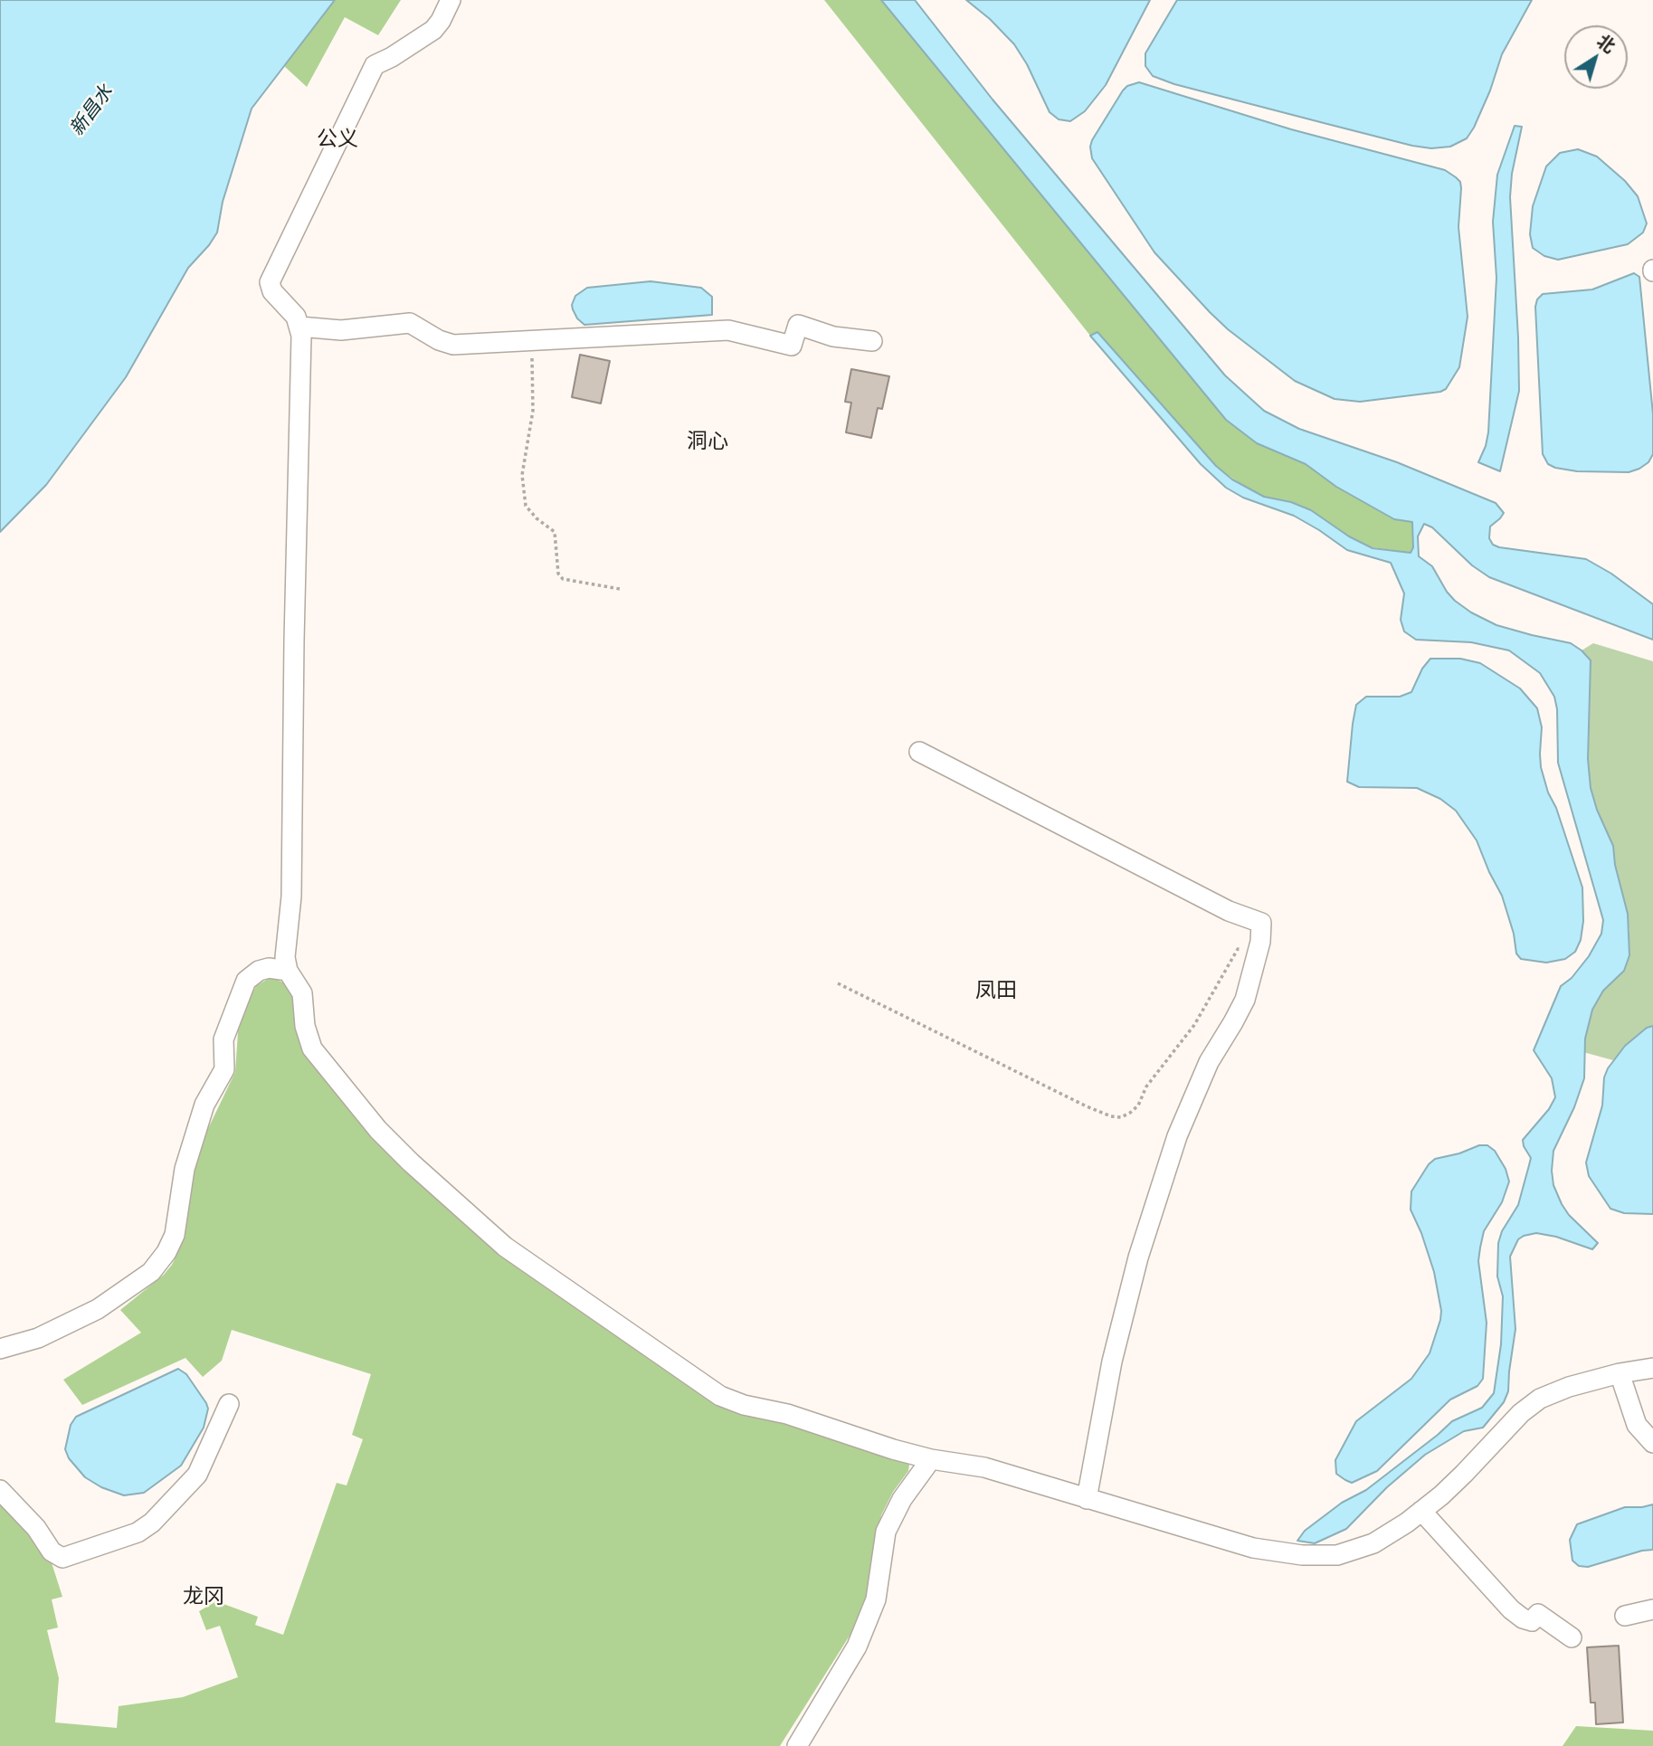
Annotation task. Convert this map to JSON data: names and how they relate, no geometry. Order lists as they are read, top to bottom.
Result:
{
  "districts": [
    "公义",
    "洞心",
    "凤田",
    "龙冈"
  ],
  "water": ["新昌水"],
  "north": "top right"
}
